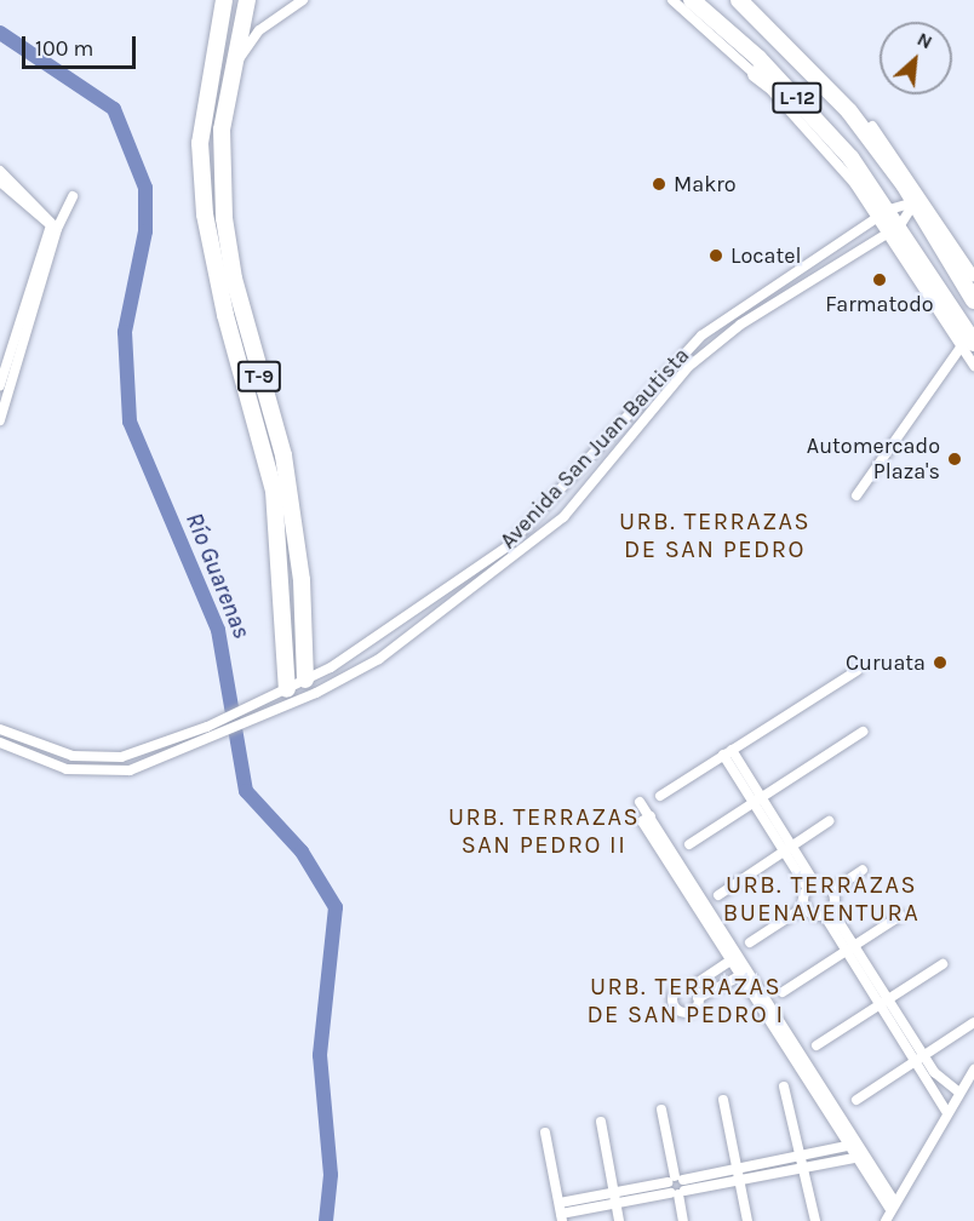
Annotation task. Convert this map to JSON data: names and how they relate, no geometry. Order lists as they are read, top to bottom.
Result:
{
  "streets": {
    "highway": ["L-12", "T-9"],
    "street": ["Avenida San Juan Bautista"]
  },
  "crossings": [
    ["L-12", "Avenida San Juan Bautista"],
    ["T-9", "Avenida San Juan Bautista"]
  ],
  "districts": [
    "URB. TERRAZAS DE SAN PEDRO",
    "URB. TERRAZAS SAN PEDRO II",
    "URB. TERRAZAS BUENAVENTURA",
    "URB. TERRAZAS DE SAN PEDRO I"
  ],
  "water": ["Río Guarenas"],
  "places": [
    "Makro",
    "Locatel",
    "Farmatodo",
    "Automercado Plaza's",
    "Curuata"
  ],
  "scale_bar": "100 m",
  "north": "top right"
}
